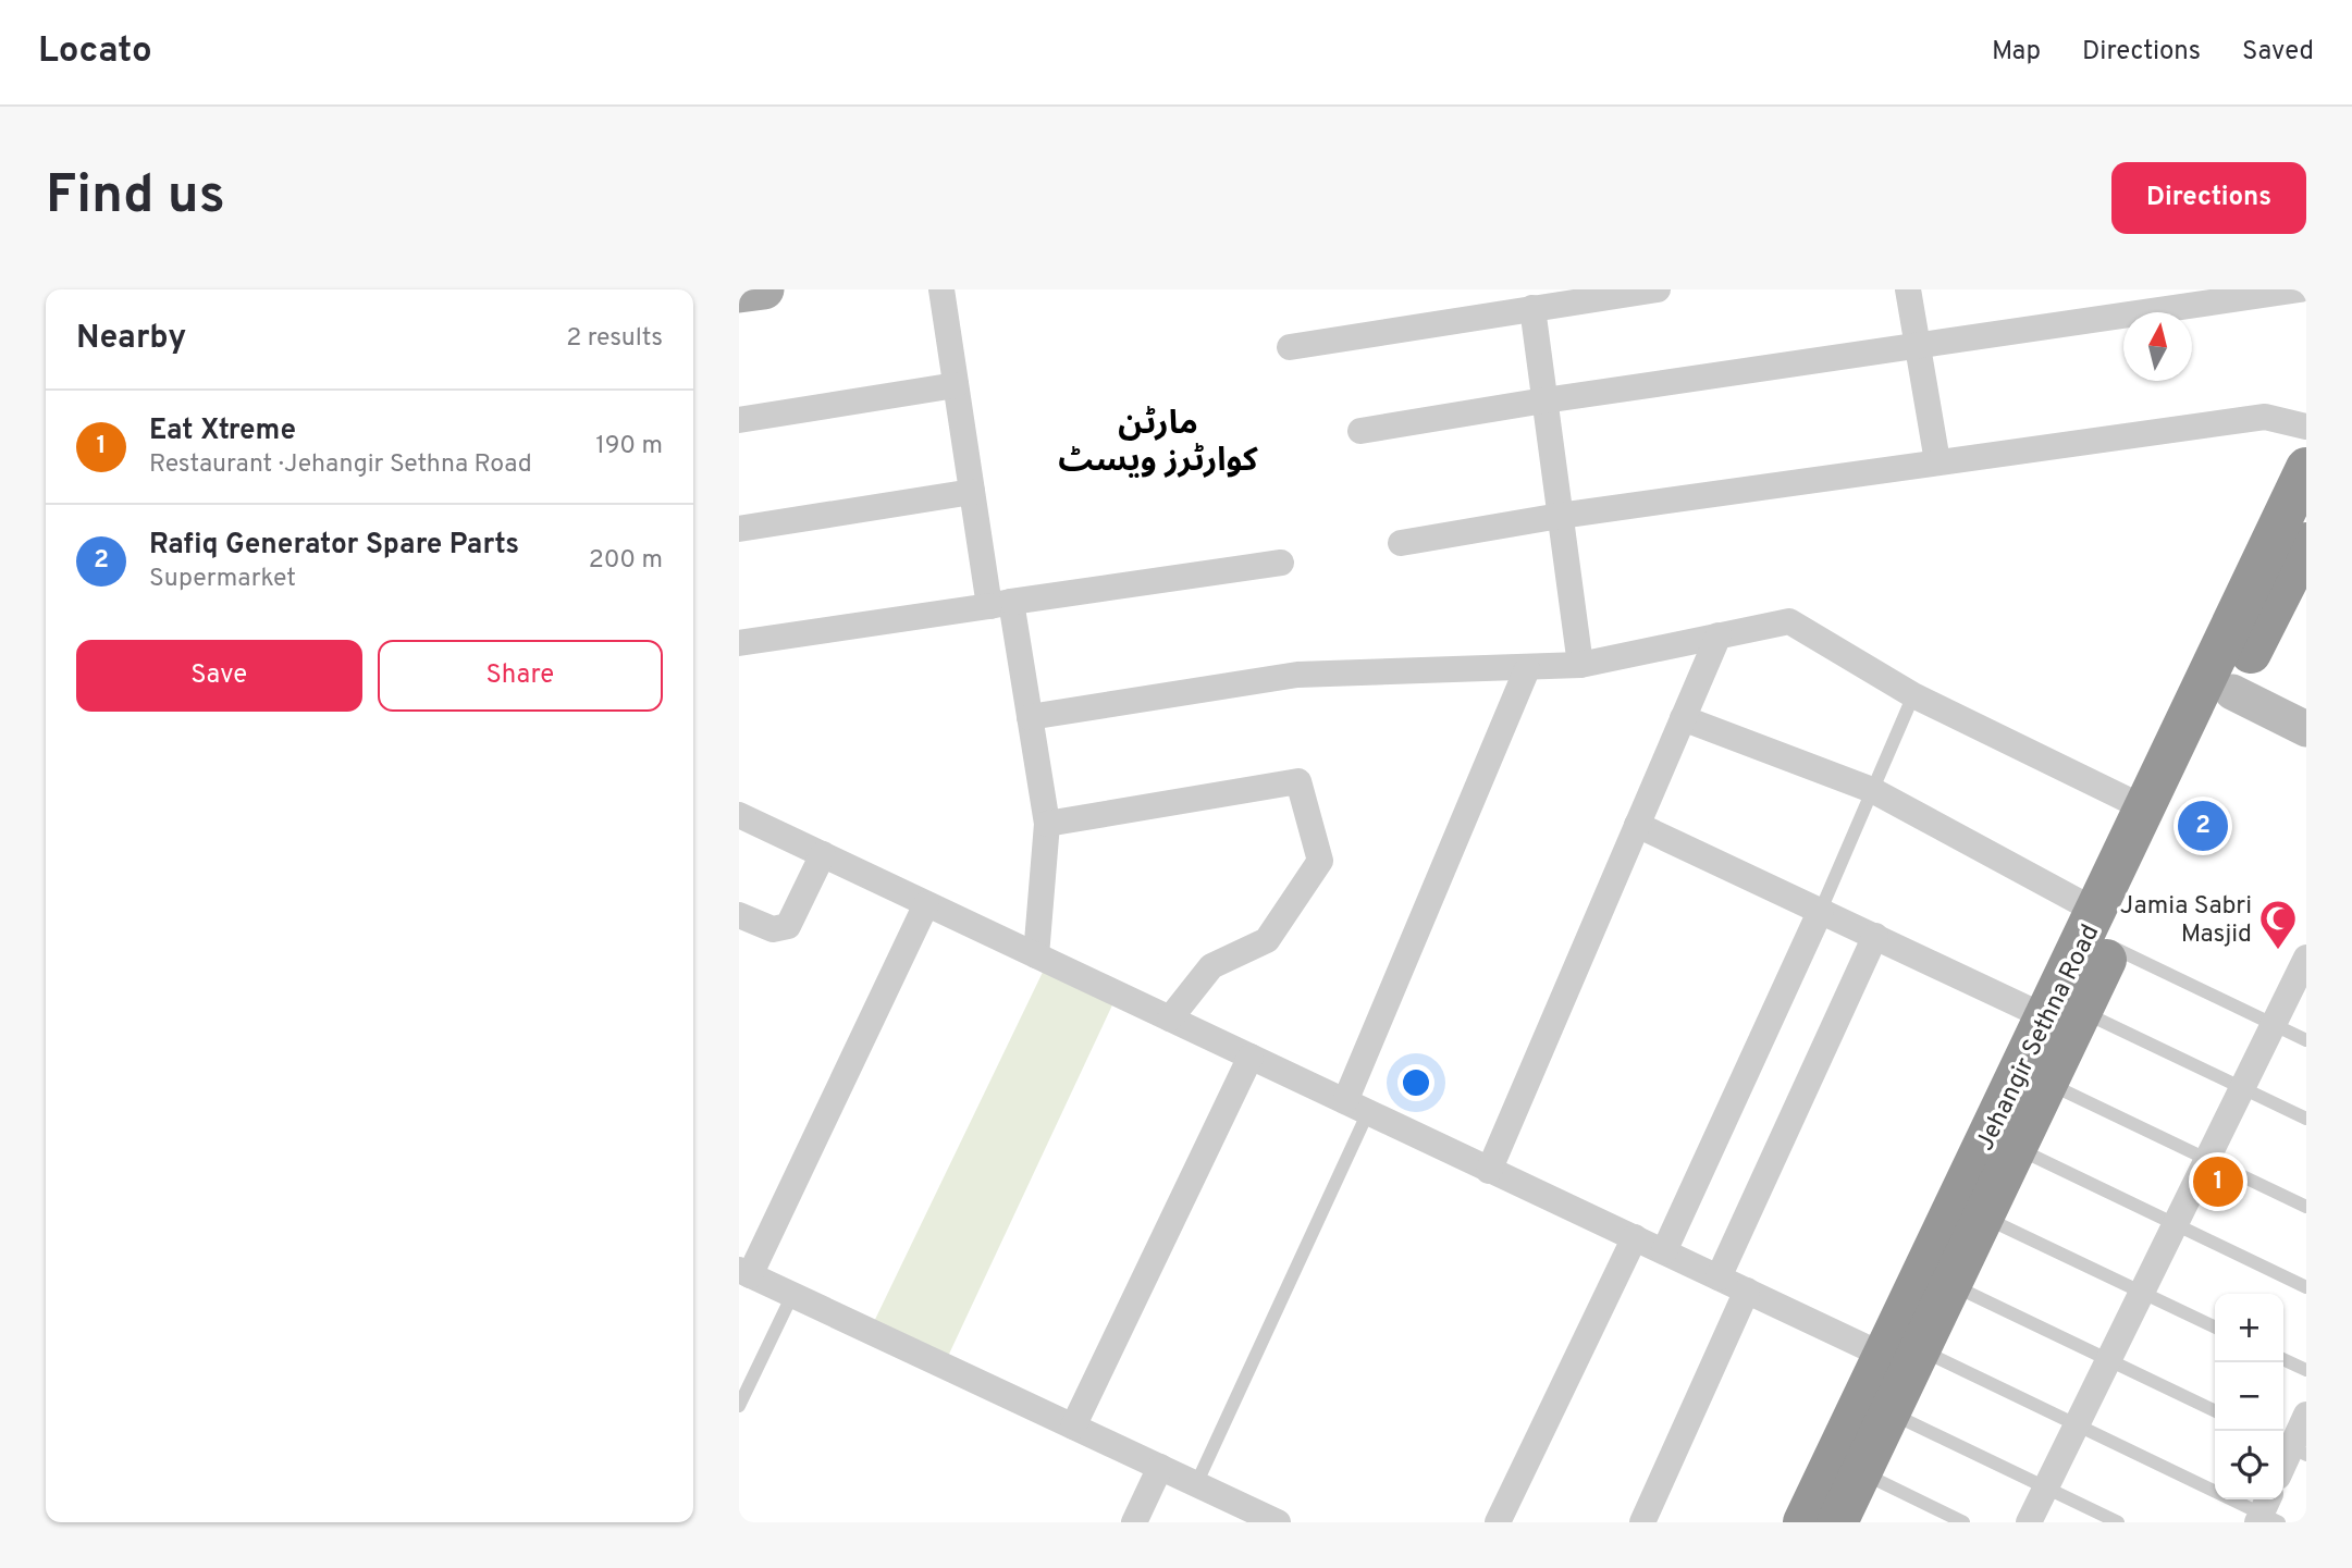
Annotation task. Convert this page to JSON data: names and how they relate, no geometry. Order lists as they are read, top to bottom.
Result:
{
  "streets": {
    "highway": ["Jehangir Sethna Road"]
  },
  "districts": ["مارٹن کوارٹرز ویسٹ"],
  "places": {
    "mosque": ["Jamia Sabri Masjid"]
  },
  "north": "top",
  "page": {
    "header": "Locato",
    "nav": ["Map", "Directions", "Saved"],
    "buttons": [
      "Directions",
      ["Save", "Share"]
    ],
    "title": "Find us",
    "heading": ["Nearby", "2 results"],
    "list": [
      {
        "mark": "1",
        "name": "Eat Xtreme",
        "note": "Restaurant · Jehangir Sethna Road",
        "value": "190 m"
      },
      {
        "mark": "2",
        "name": "Rafiq Generator Spare Parts",
        "note": "Supermarket",
        "value": "200 m"
      }
    ],
    "pins": ["2", "1"],
    "map_buttons": ["+", "−"]
  }
}
